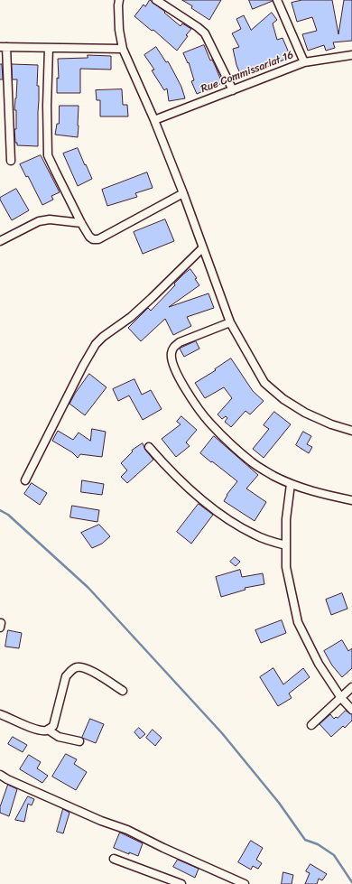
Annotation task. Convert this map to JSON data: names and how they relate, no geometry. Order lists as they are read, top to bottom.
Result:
{
  "streets": {
    "street": ["Rue Commissariat 16"]
  }
}
